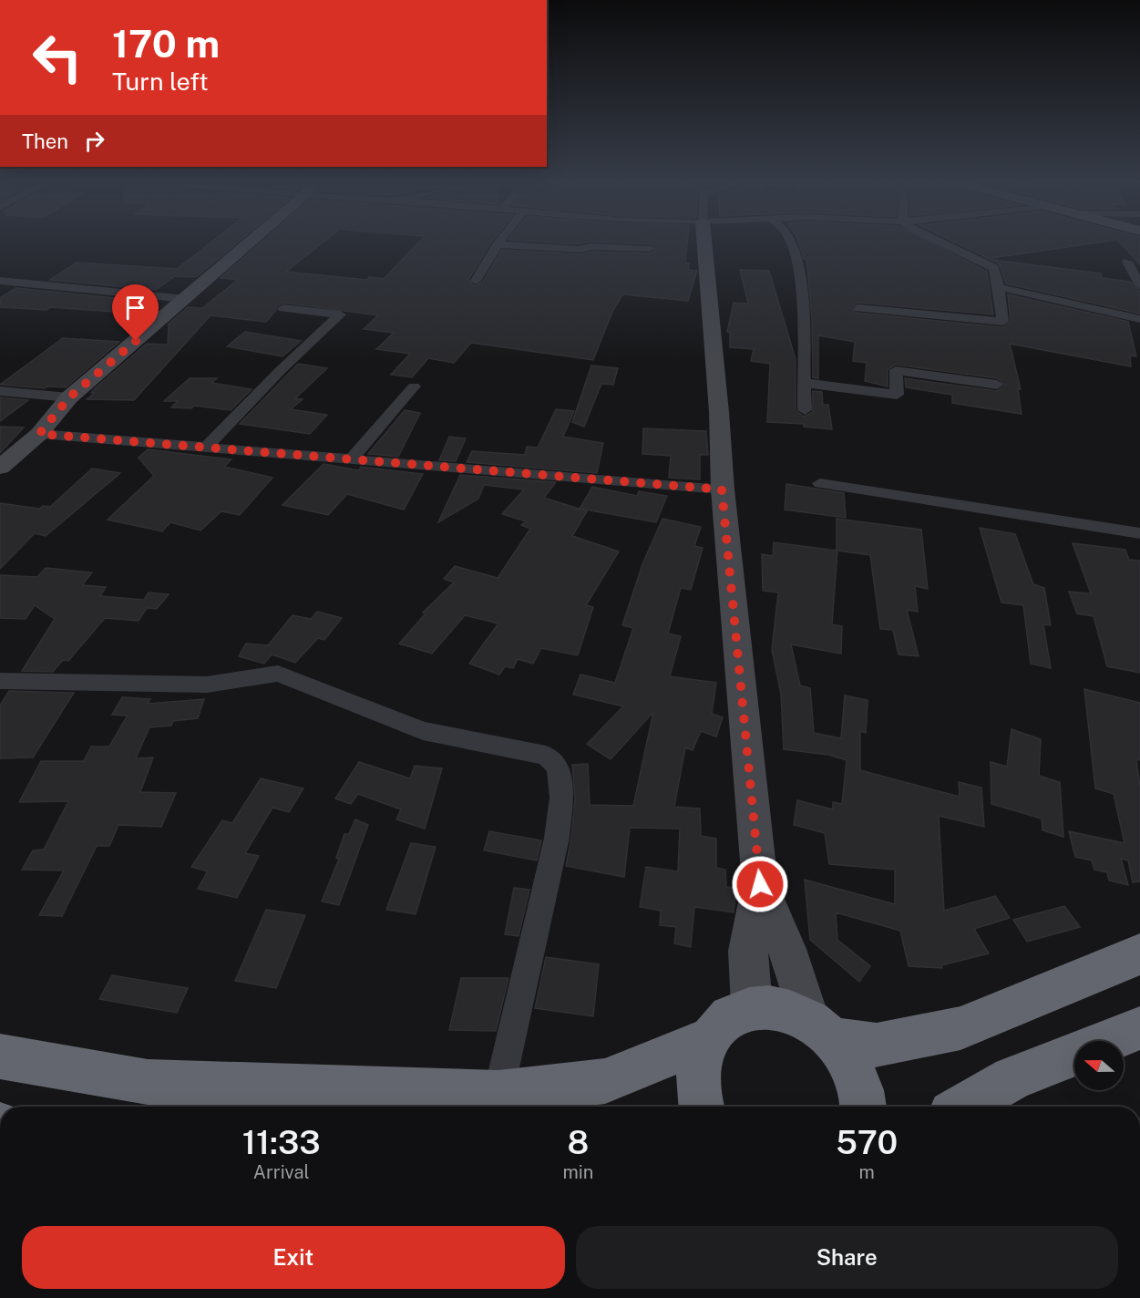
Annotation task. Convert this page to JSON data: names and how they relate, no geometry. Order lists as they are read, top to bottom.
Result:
{
  "north": "left",
  "page": {
    "turn": ["170 m", "Turn left"],
    "then": "Then",
    "eta": [
      "11:33",
      "Arrival",
      "8",
      "min",
      "570",
      "m"
    ],
    "buttons": ["Exit", "Share"]
  }
}
